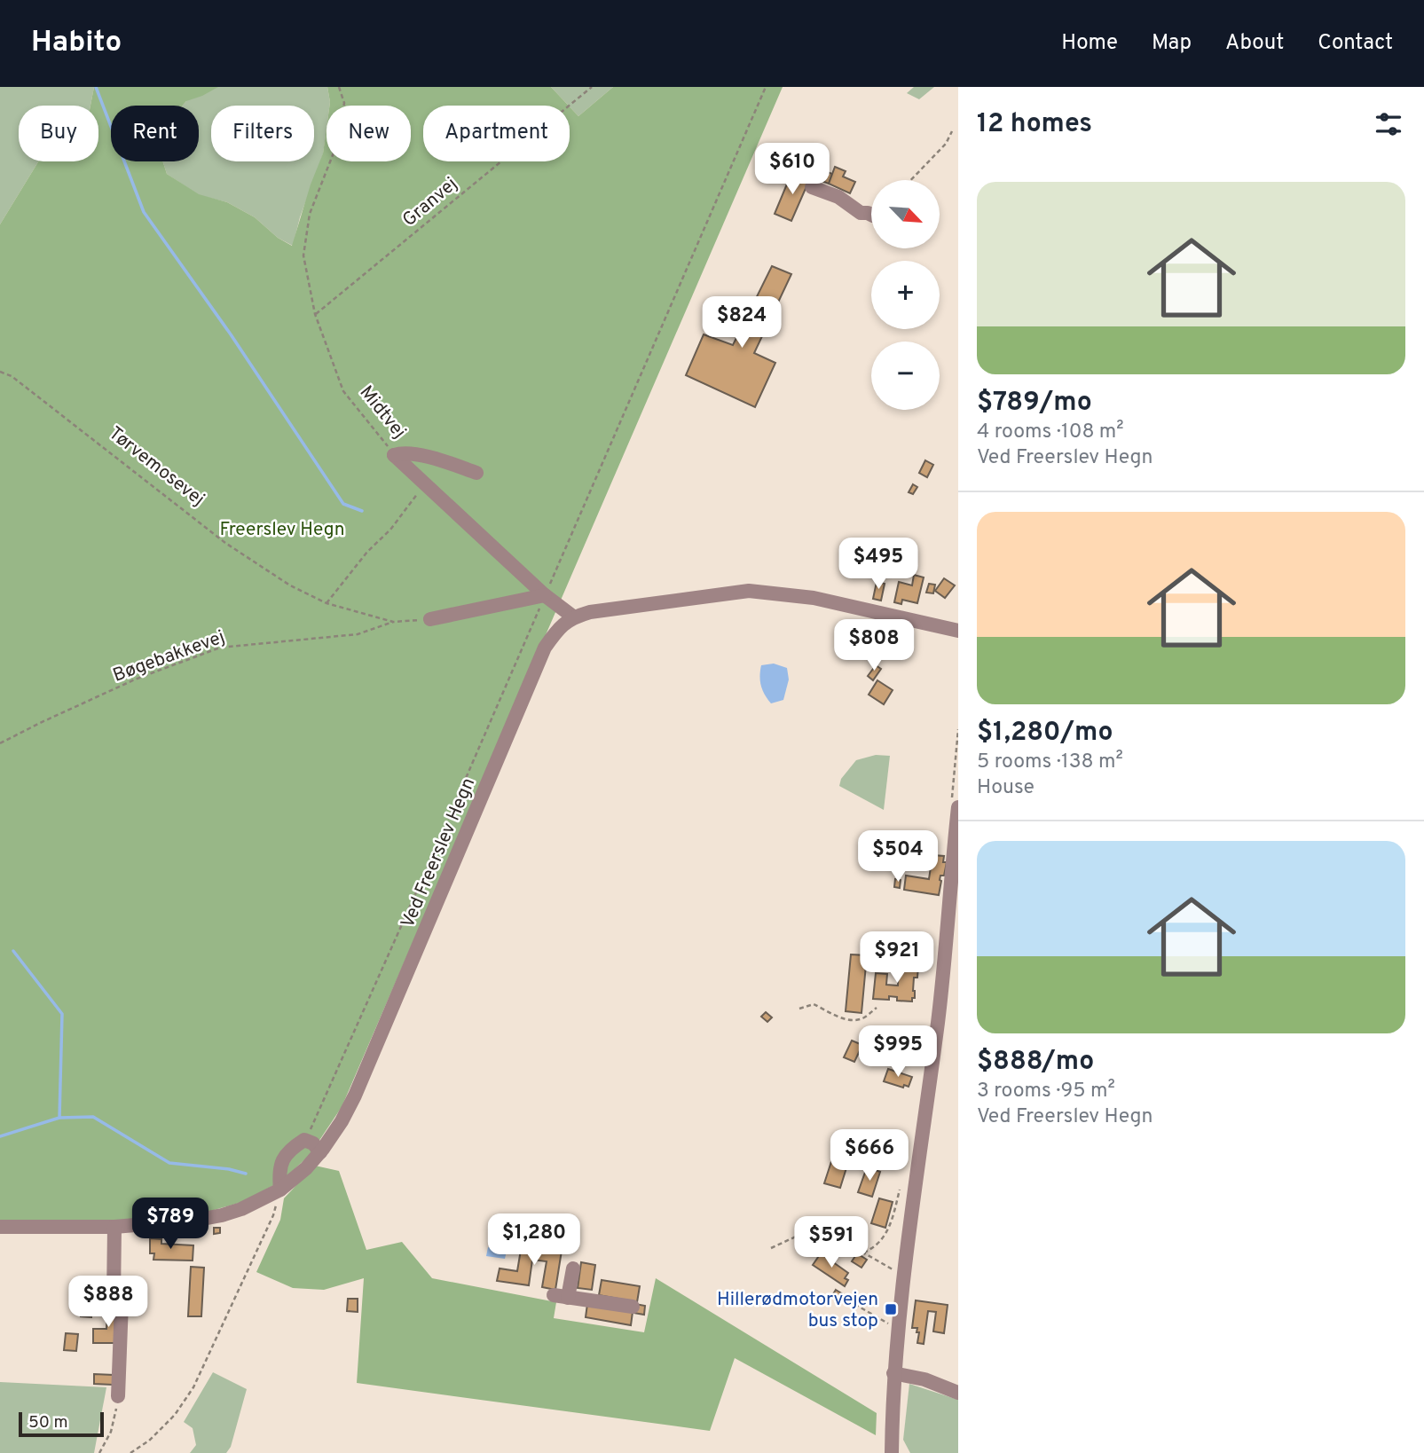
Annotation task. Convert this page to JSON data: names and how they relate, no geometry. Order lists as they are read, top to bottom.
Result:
{
  "streets": {
    "street": ["Midtvej", "Ved Freerslev Hegn"],
    "path": ["Granvej", "Tørvemosevej", "Bøgebakkevej"]
  },
  "crossings": [
    ["Granvej", "Midtvej"],
    ["Midtvej", "Ved Freerslev Hegn"],
    ["Tørvemosevej", "Bøgebakkevej"]
  ],
  "parks": ["Freerslev Hegn"],
  "places": {
    "transit": ["Hillerødmotorvejen bus stop"]
  },
  "scale_bar": "50 m",
  "north": "bottom right",
  "page": {
    "header": "Habito",
    "nav": [
      "Home",
      "Map",
      "About",
      "Contact"
    ],
    "heading": "12 homes",
    "chip": [
      "Buy",
      "Rent",
      "Filters",
      "New",
      "Apartment"
    ],
    "price": [
      "$610",
      "$824",
      "$495",
      "$808",
      "$504",
      "$921",
      "$995",
      "$666",
      "$789",
      "$1,280",
      "$591",
      "$888"
    ],
    "list": [
      {
        "name": "$789/mo",
        "note": "4 rooms · 108 m² · Ved Freerslev Hegn"
      },
      {
        "name": "$1,280/mo",
        "note": "5 rooms · 138 m² · House"
      },
      {
        "name": "$888/mo",
        "note": "3 rooms · 95 m² · Ved Freerslev Hegn"
      }
    ],
    "map_buttons": ["+", "−"],
    "scale": "50 m"
  }
}
